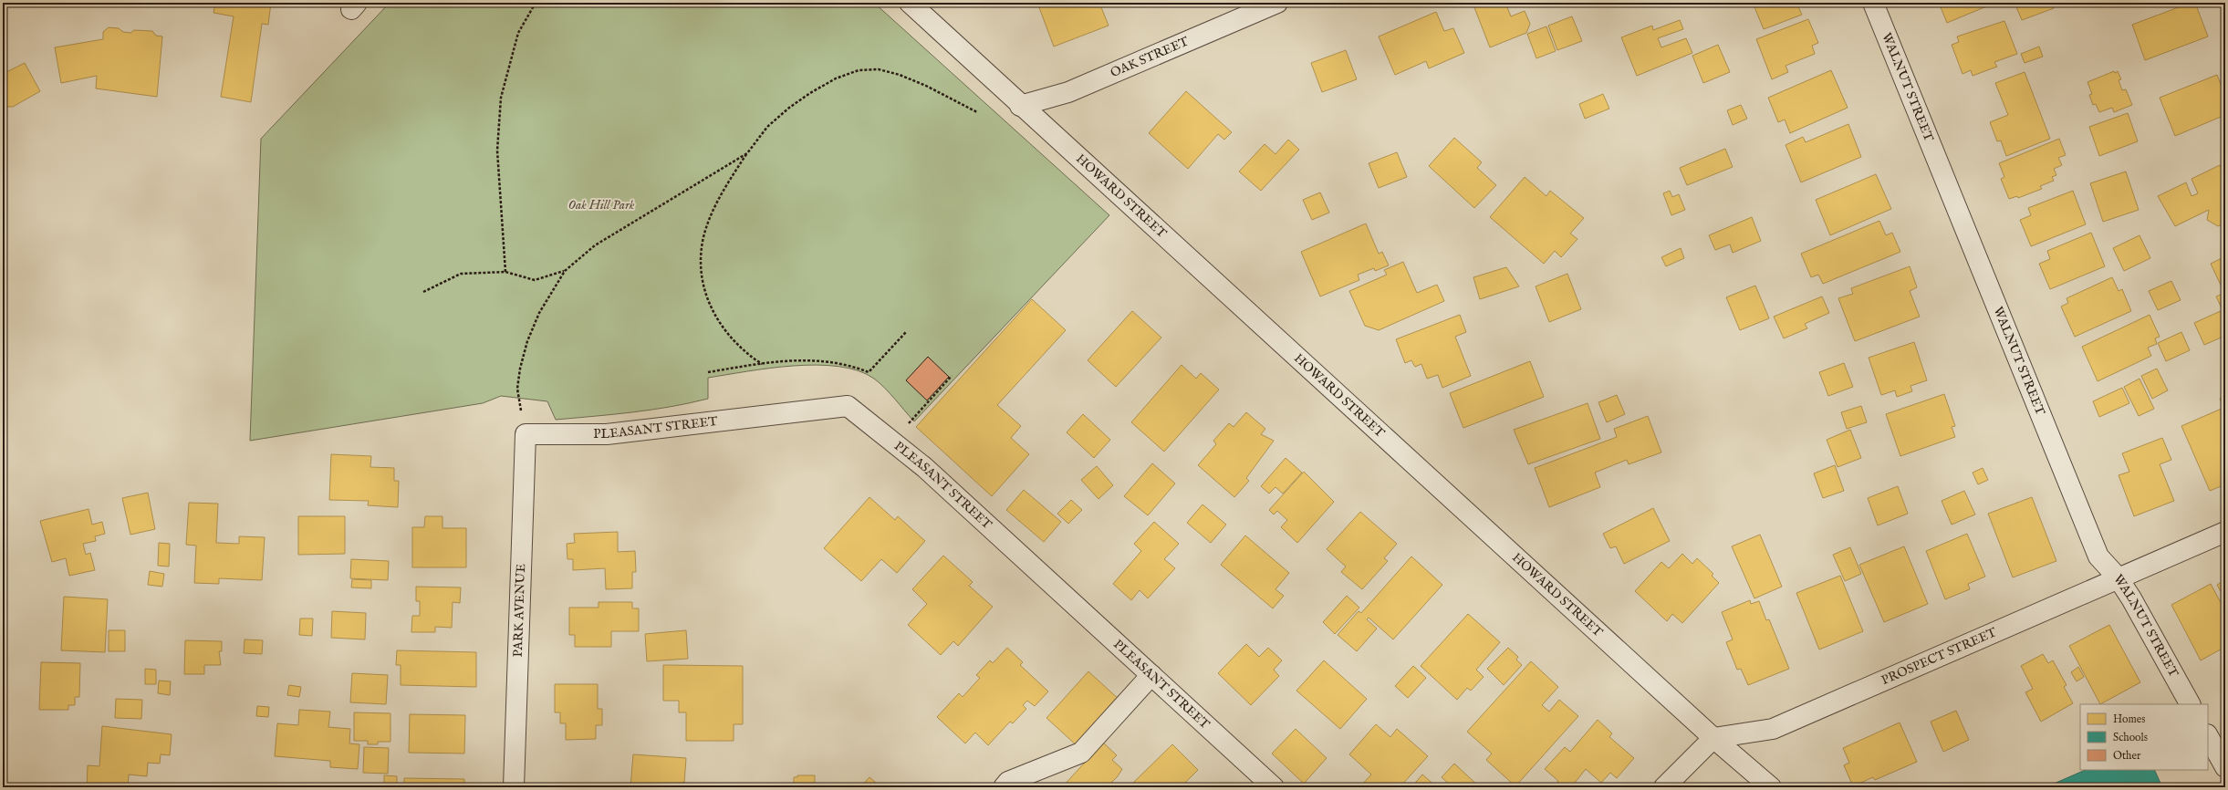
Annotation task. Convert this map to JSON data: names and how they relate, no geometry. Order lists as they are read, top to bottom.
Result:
{
  "streets": {
    "street": [
      "OAK STREET",
      "WALNUT STREET",
      "HOWARD STREET",
      "PLEASANT STREET",
      "PARK AVENUE",
      "PROSPECT STREET"
    ]
  },
  "crossings": [
    ["OAK STREET", "HOWARD STREET"],
    ["WALNUT STREET", "PROSPECT STREET"],
    ["HOWARD STREET", "PROSPECT STREET"],
    ["PLEASANT STREET", "PARK AVENUE"]
  ],
  "parks": ["Oak Hill Park"],
  "legend": ["Homes", "Schools", "Other"]
}
